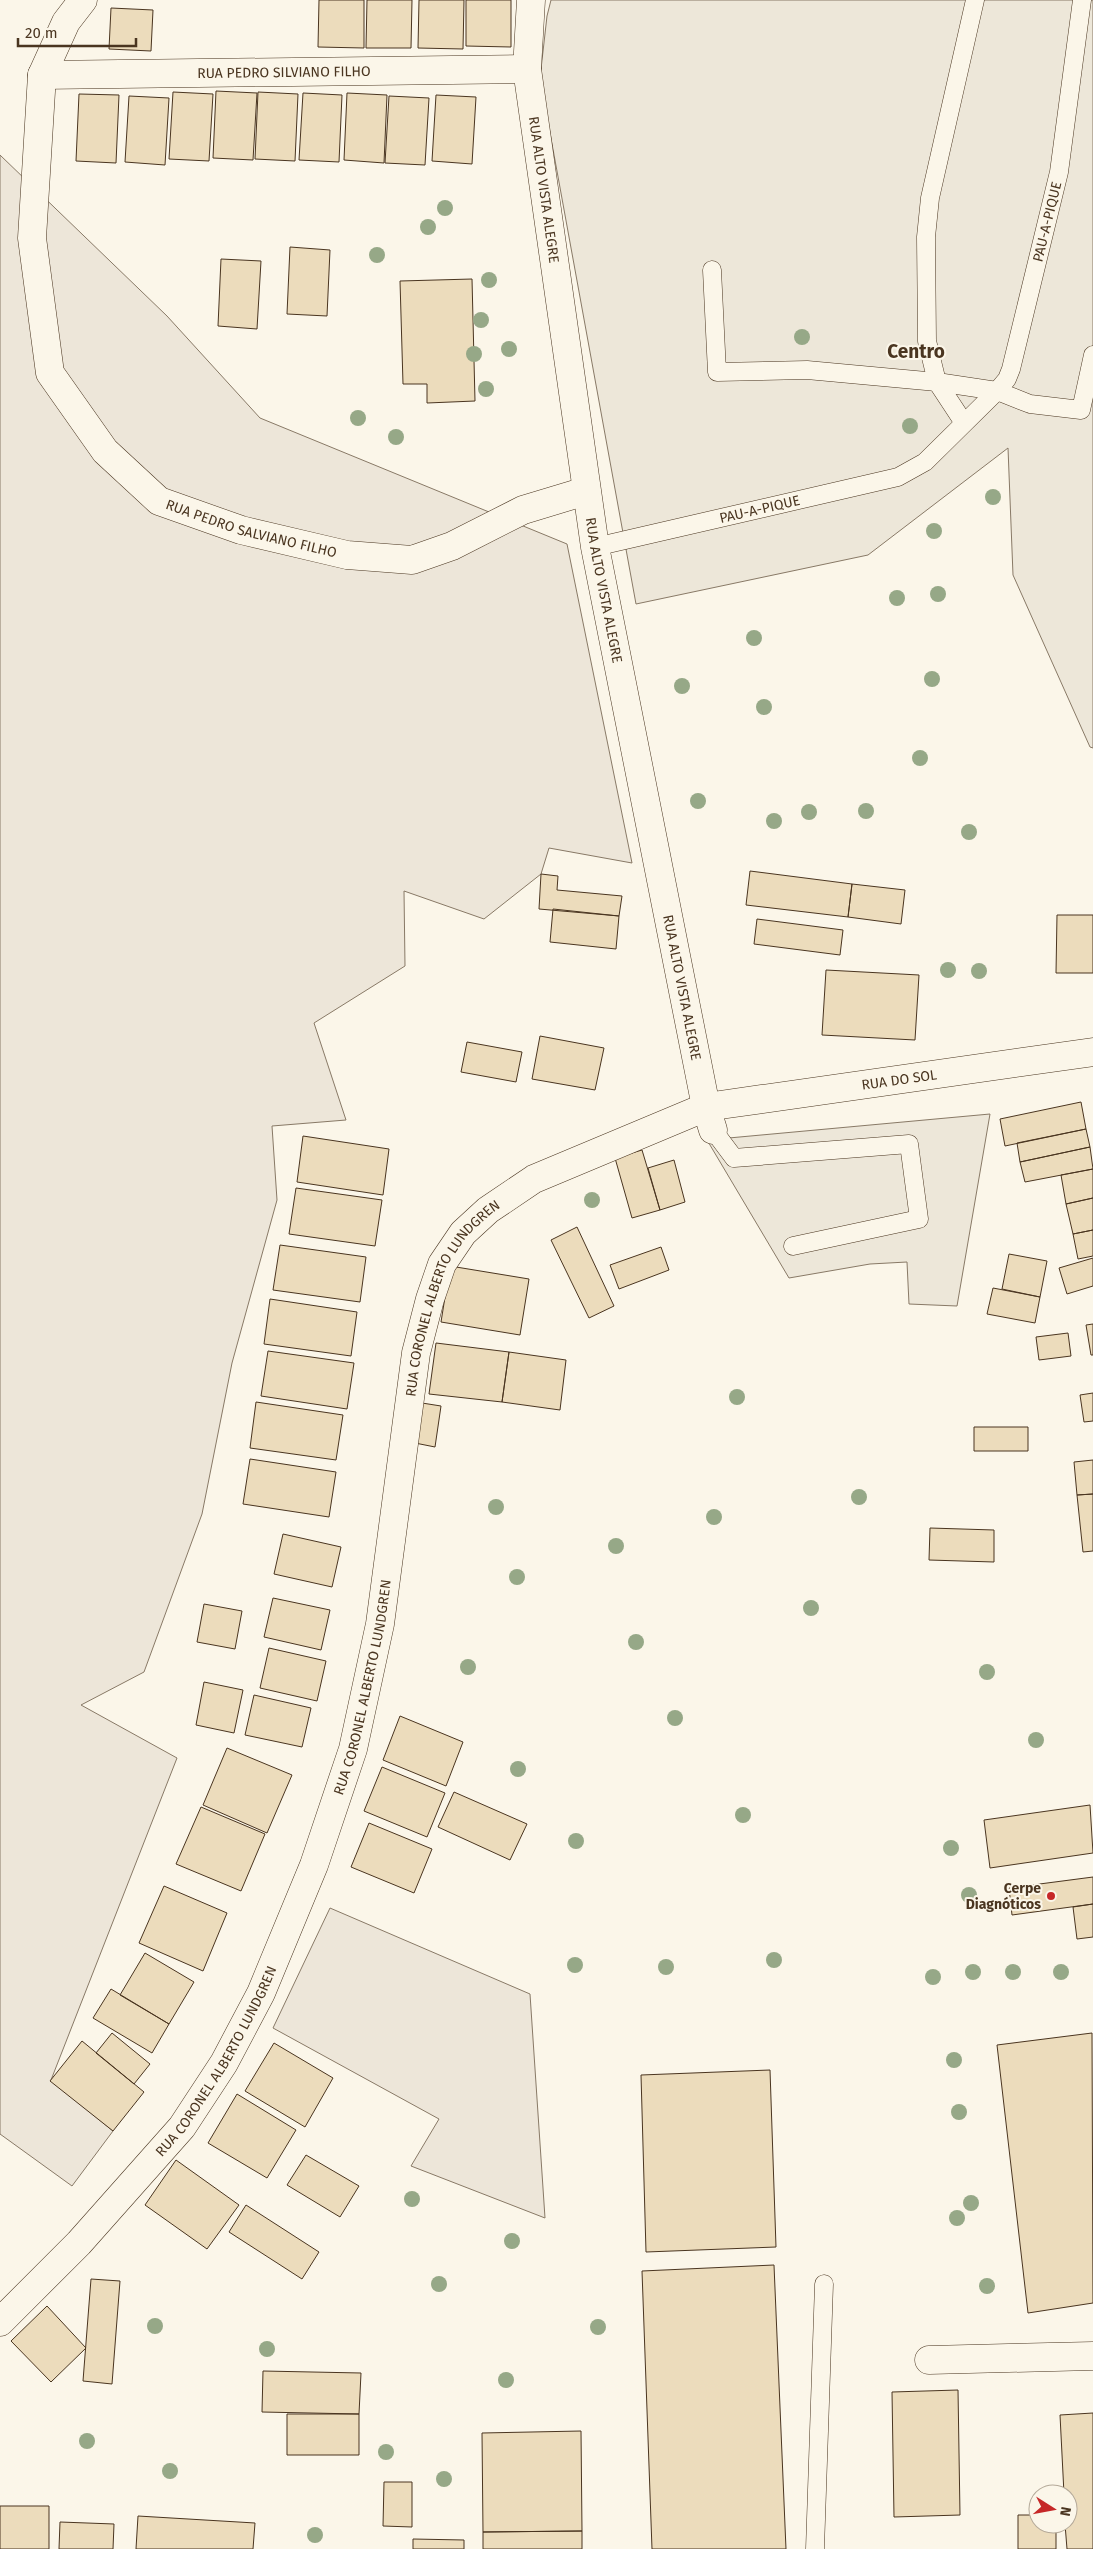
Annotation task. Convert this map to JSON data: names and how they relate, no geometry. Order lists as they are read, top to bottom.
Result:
{
  "streets": {
    "street": [
      "RUA PEDRO SILVIANO FILHO",
      "RUA ALTO VISTA ALEGRE",
      "RUA PEDRO SALVIANO FILHO",
      "RUA DO SOL",
      "RUA CORONEL ALBERTO LUNDGREN"
    ],
    "lane": ["PAU-A-PIQUE"]
  },
  "crossings": [
    ["RUA PEDRO SILVIANO FILHO", "RUA ALTO VISTA ALEGRE"],
    ["RUA PEDRO SILVIANO FILHO", "RUA PEDRO SALVIANO FILHO"],
    ["RUA ALTO VISTA ALEGRE", "PAU-A-PIQUE"],
    ["RUA ALTO VISTA ALEGRE", "RUA PEDRO SALVIANO FILHO"],
    ["RUA ALTO VISTA ALEGRE", "RUA DO SOL"],
    ["RUA ALTO VISTA ALEGRE", "RUA CORONEL ALBERTO LUNDGREN"],
    ["RUA DO SOL", "RUA CORONEL ALBERTO LUNDGREN"]
  ],
  "districts": ["Centro"],
  "places": ["Cerpe Diagnóticos"],
  "scale_bar": "20 m",
  "north": "right"
}
